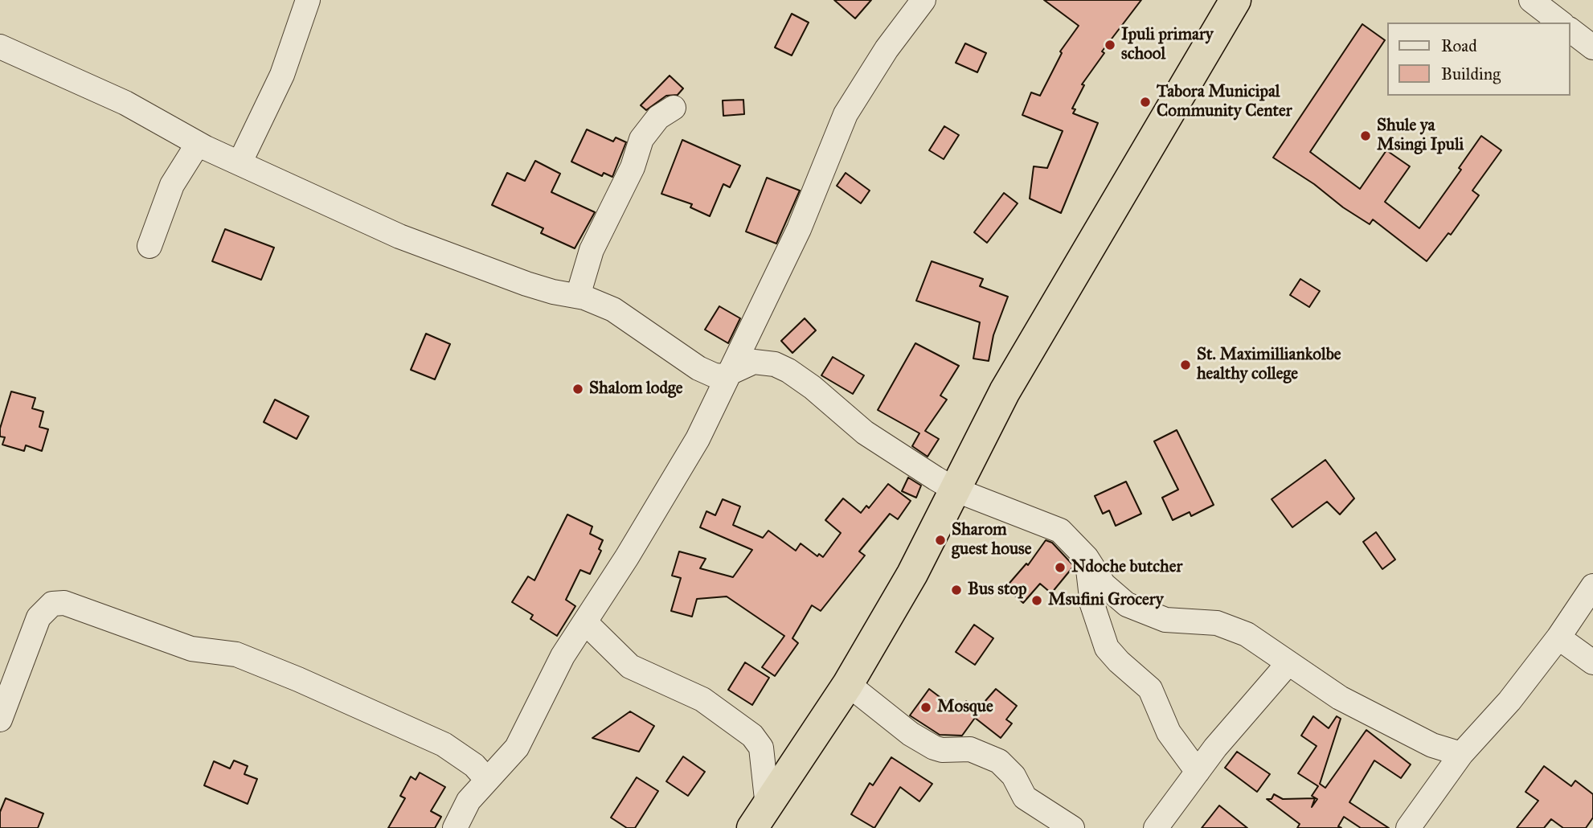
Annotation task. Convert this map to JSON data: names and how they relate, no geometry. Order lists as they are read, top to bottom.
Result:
{
  "places": [
    "Ipuli primary school",
    "Tabora Municipal Community Center",
    "Shule ya Msingi Ipuli",
    "St. Maximilliankolbe healthy college",
    "Shalom lodge",
    "Sharom guest house",
    "Ndoche butcher",
    "Bus stop",
    "Msufini Grocery",
    "Mosque"
  ],
  "legend": ["Road", "Building"]
}
